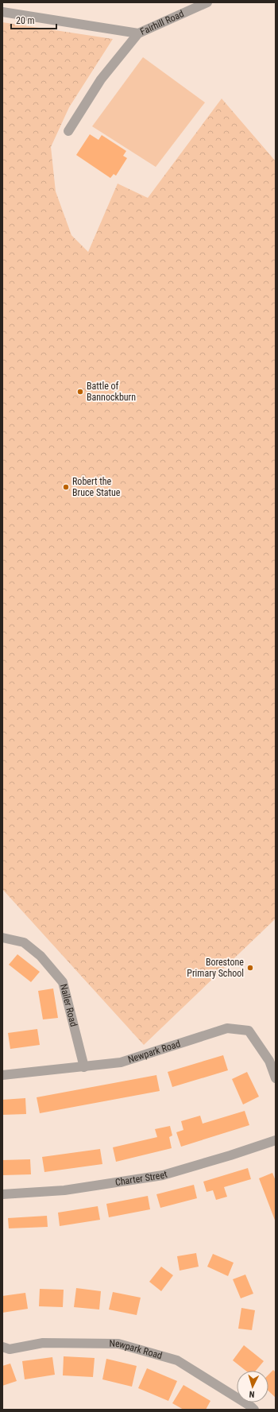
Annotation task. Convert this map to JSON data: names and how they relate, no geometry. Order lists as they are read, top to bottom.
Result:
{
  "streets": {
    "street": [
      "Fairhill Road",
      "Nailer Road",
      "Newpark Road",
      "Charter Street"
    ]
  },
  "crossings": [
    ["Nailer Road", "Newpark Road"]
  ],
  "places": ["Battle of Bannockburn", "Robert the Bruce Statue", "Borestone Primary School"],
  "scale_bar": "20 m",
  "north": "bottom"
}
